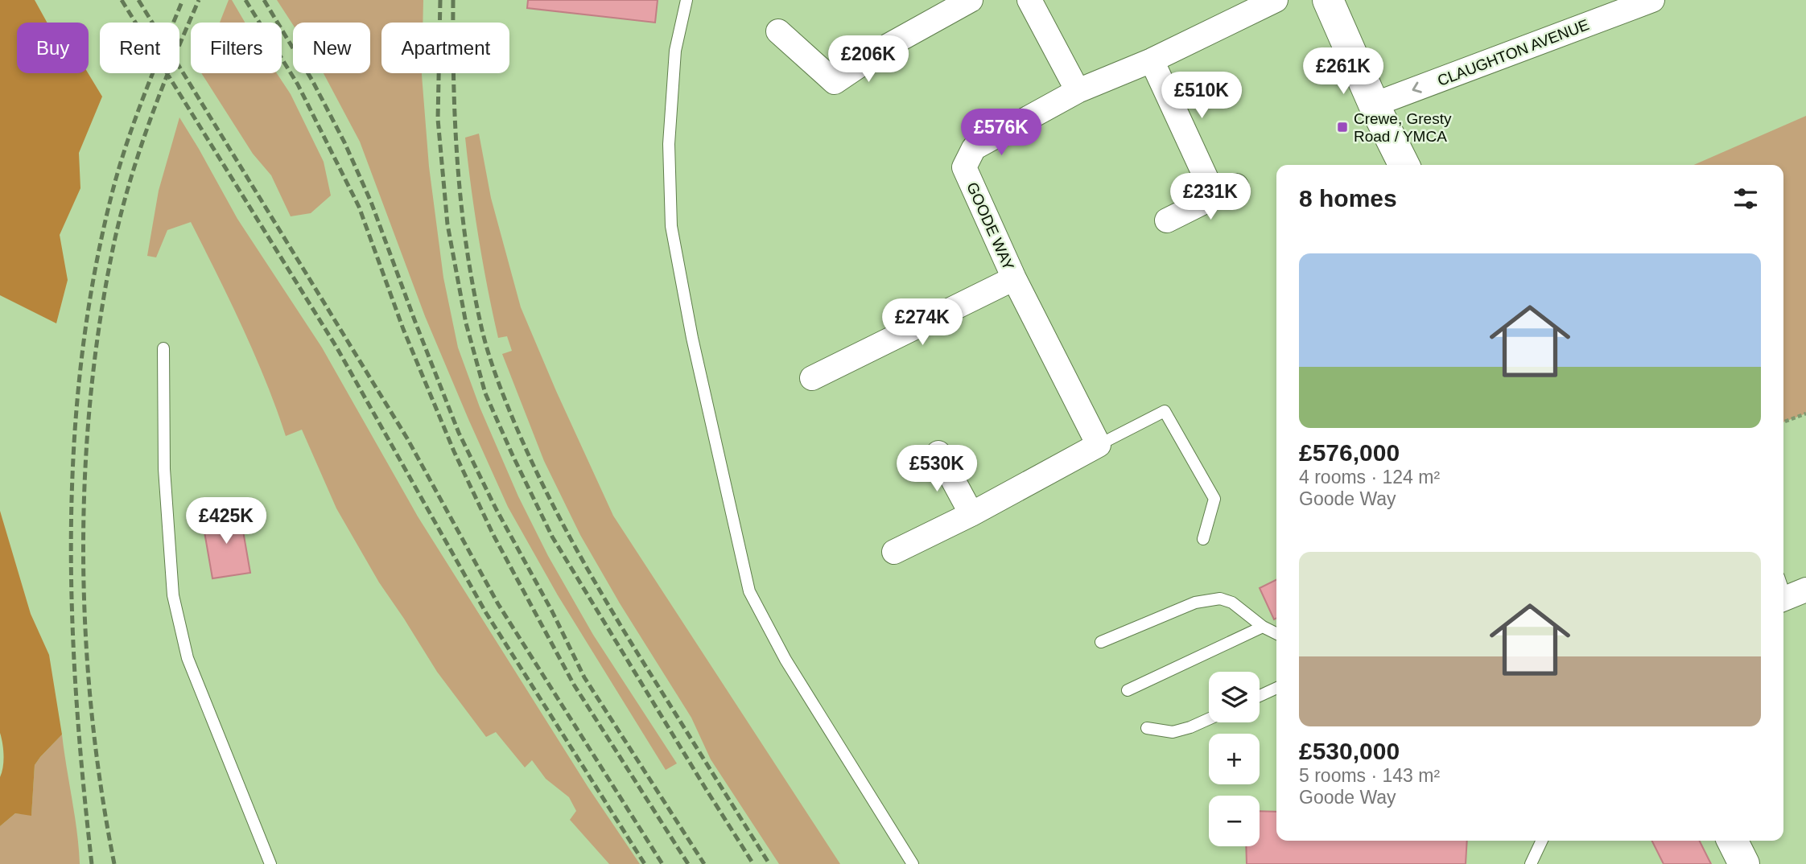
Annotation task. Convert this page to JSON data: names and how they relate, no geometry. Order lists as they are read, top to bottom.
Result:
{
  "streets": {
    "street": ["CLAUGHTON AVENUE", "GOODE WAY"]
  },
  "one_way": ["CLAUGHTON AVENUE"],
  "places": {
    "transit": ["Crewe, Gresty Road / YMCA"]
  },
  "page": {
    "chip": [
      "Buy",
      "Rent",
      "Filters",
      "New",
      "Apartment"
    ],
    "price": [
      "£206K",
      "£261K",
      "£510K",
      "£576K",
      "£231K",
      "£274K",
      "£530K",
      "£425K"
    ],
    "heading": "8 homes",
    "list": [
      {
        "name": "£576,000",
        "note": "4 rooms · 124 m² · Goode Way"
      },
      {
        "name": "£530,000",
        "note": "5 rooms · 143 m² · Goode Way"
      }
    ],
    "map_buttons": ["+", "−"]
  }
}
